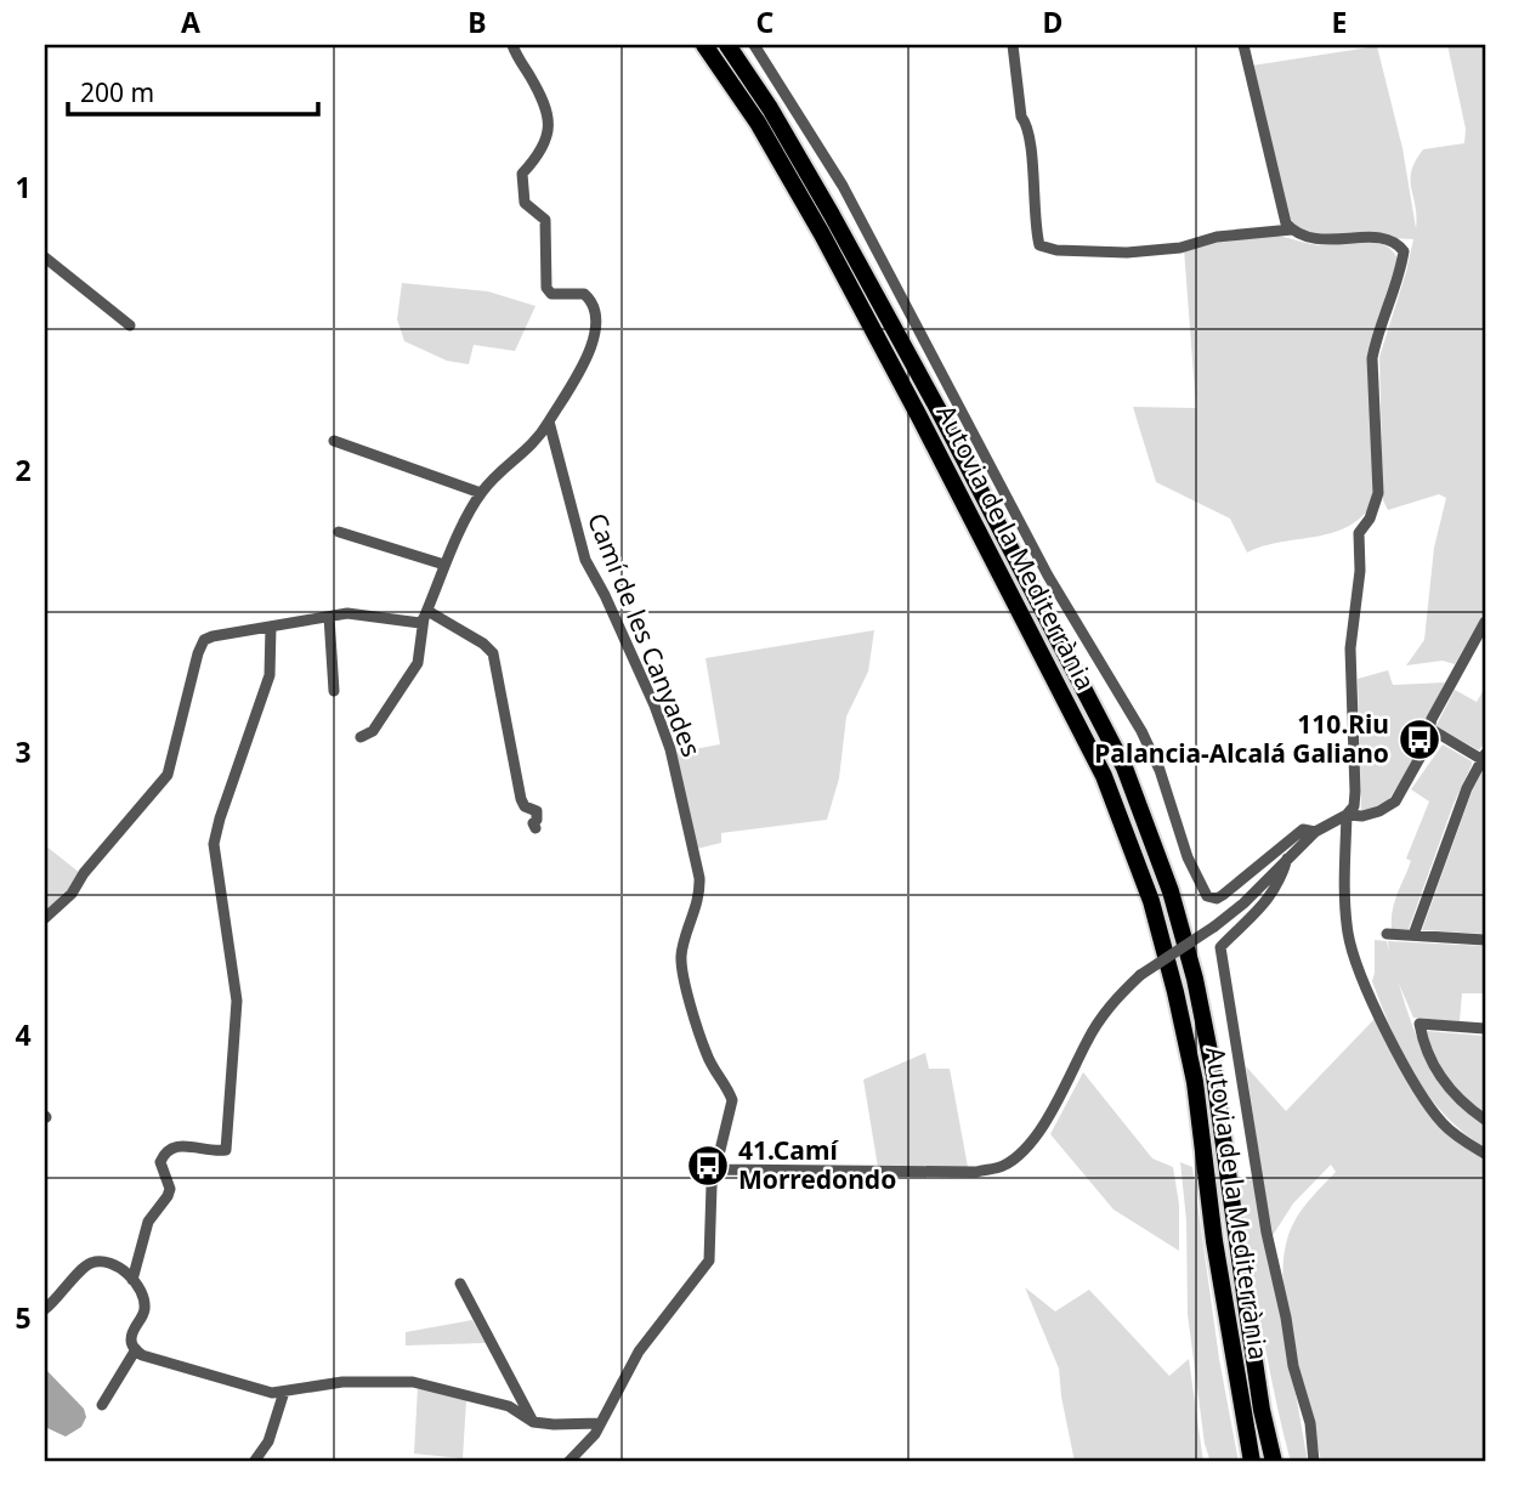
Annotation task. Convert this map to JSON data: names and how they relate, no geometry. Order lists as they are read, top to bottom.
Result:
{
  "streets": {
    "highway": ["Autovia de la Mediterrània"],
    "street": ["Camí de les Canyades"]
  },
  "places": {
    "bus stop": ["110.Riu Palancia-Alcalá Galiano", "41.Camí Morredondo"]
  },
  "scale_bar": "200 m",
  "grid": {
    "columns": [
      "A",
      "B",
      "C",
      "D",
      "E"
    ],
    "rows": [
      "1",
      "2",
      "3",
      "4",
      "5"
    ]
  }
}
